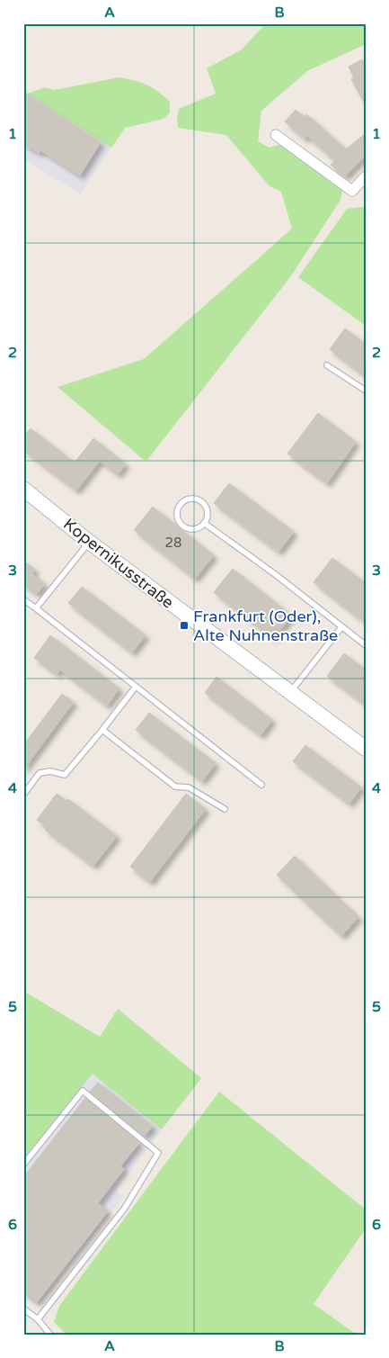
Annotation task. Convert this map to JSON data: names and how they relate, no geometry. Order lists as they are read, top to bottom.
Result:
{
  "streets": {
    "main road": ["Kopernikusstraße"]
  },
  "places": {
    "transit": ["Frankfurt (Oder), Alte Nuhnenstraße"]
  },
  "house_numbers": ["28"],
  "grid": {
    "columns": ["A", "B"],
    "rows": [
      "1",
      "2",
      "3",
      "4",
      "5",
      "6"
    ]
  }
}
